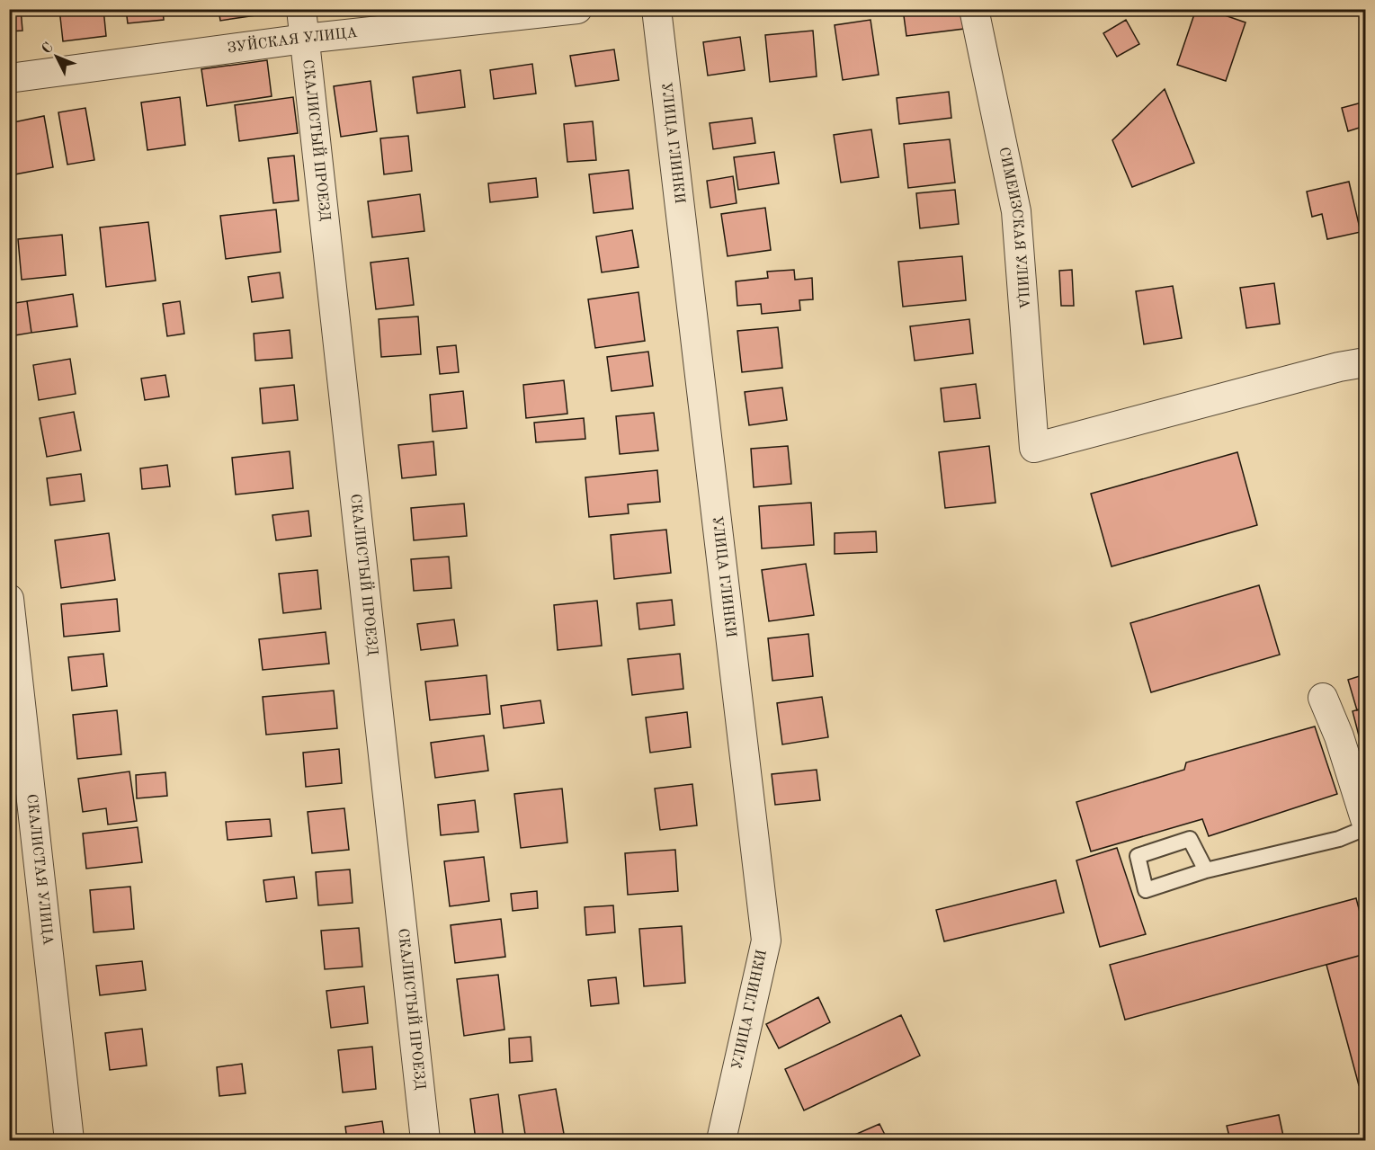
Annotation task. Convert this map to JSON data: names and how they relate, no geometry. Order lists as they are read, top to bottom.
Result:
{
  "streets": {
    "street": [
      "ЗУЙСКАЯ УЛИЦА",
      "СКАЛИСТЫЙ ПРОЕЗД",
      "УЛИЦА ГЛИНКИ",
      "СИМЕИЗСКАЯ УЛИЦА",
      "СКАЛИСТАЯ УЛИЦА"
    ]
  },
  "crossings": [
    ["ЗУЙСКАЯ УЛИЦА", "СКАЛИСТЫЙ ПРОЕЗД"]
  ],
  "north": "top left"
}
